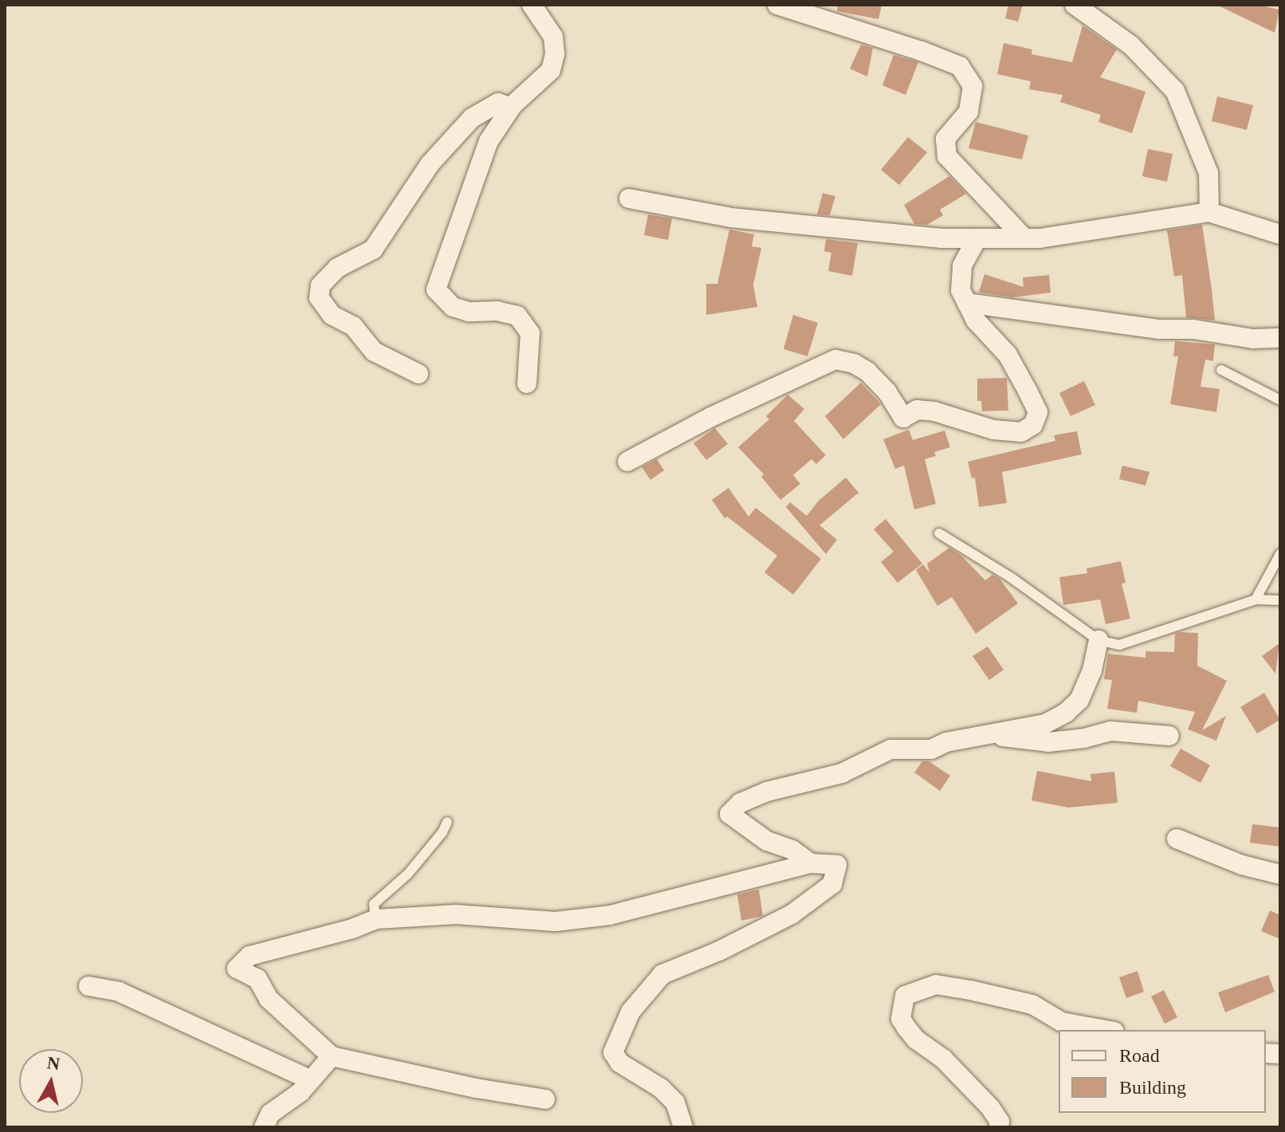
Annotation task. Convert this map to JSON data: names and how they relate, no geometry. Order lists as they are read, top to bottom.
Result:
{
  "legend": ["Road", "Building"],
  "north": "top"
}
